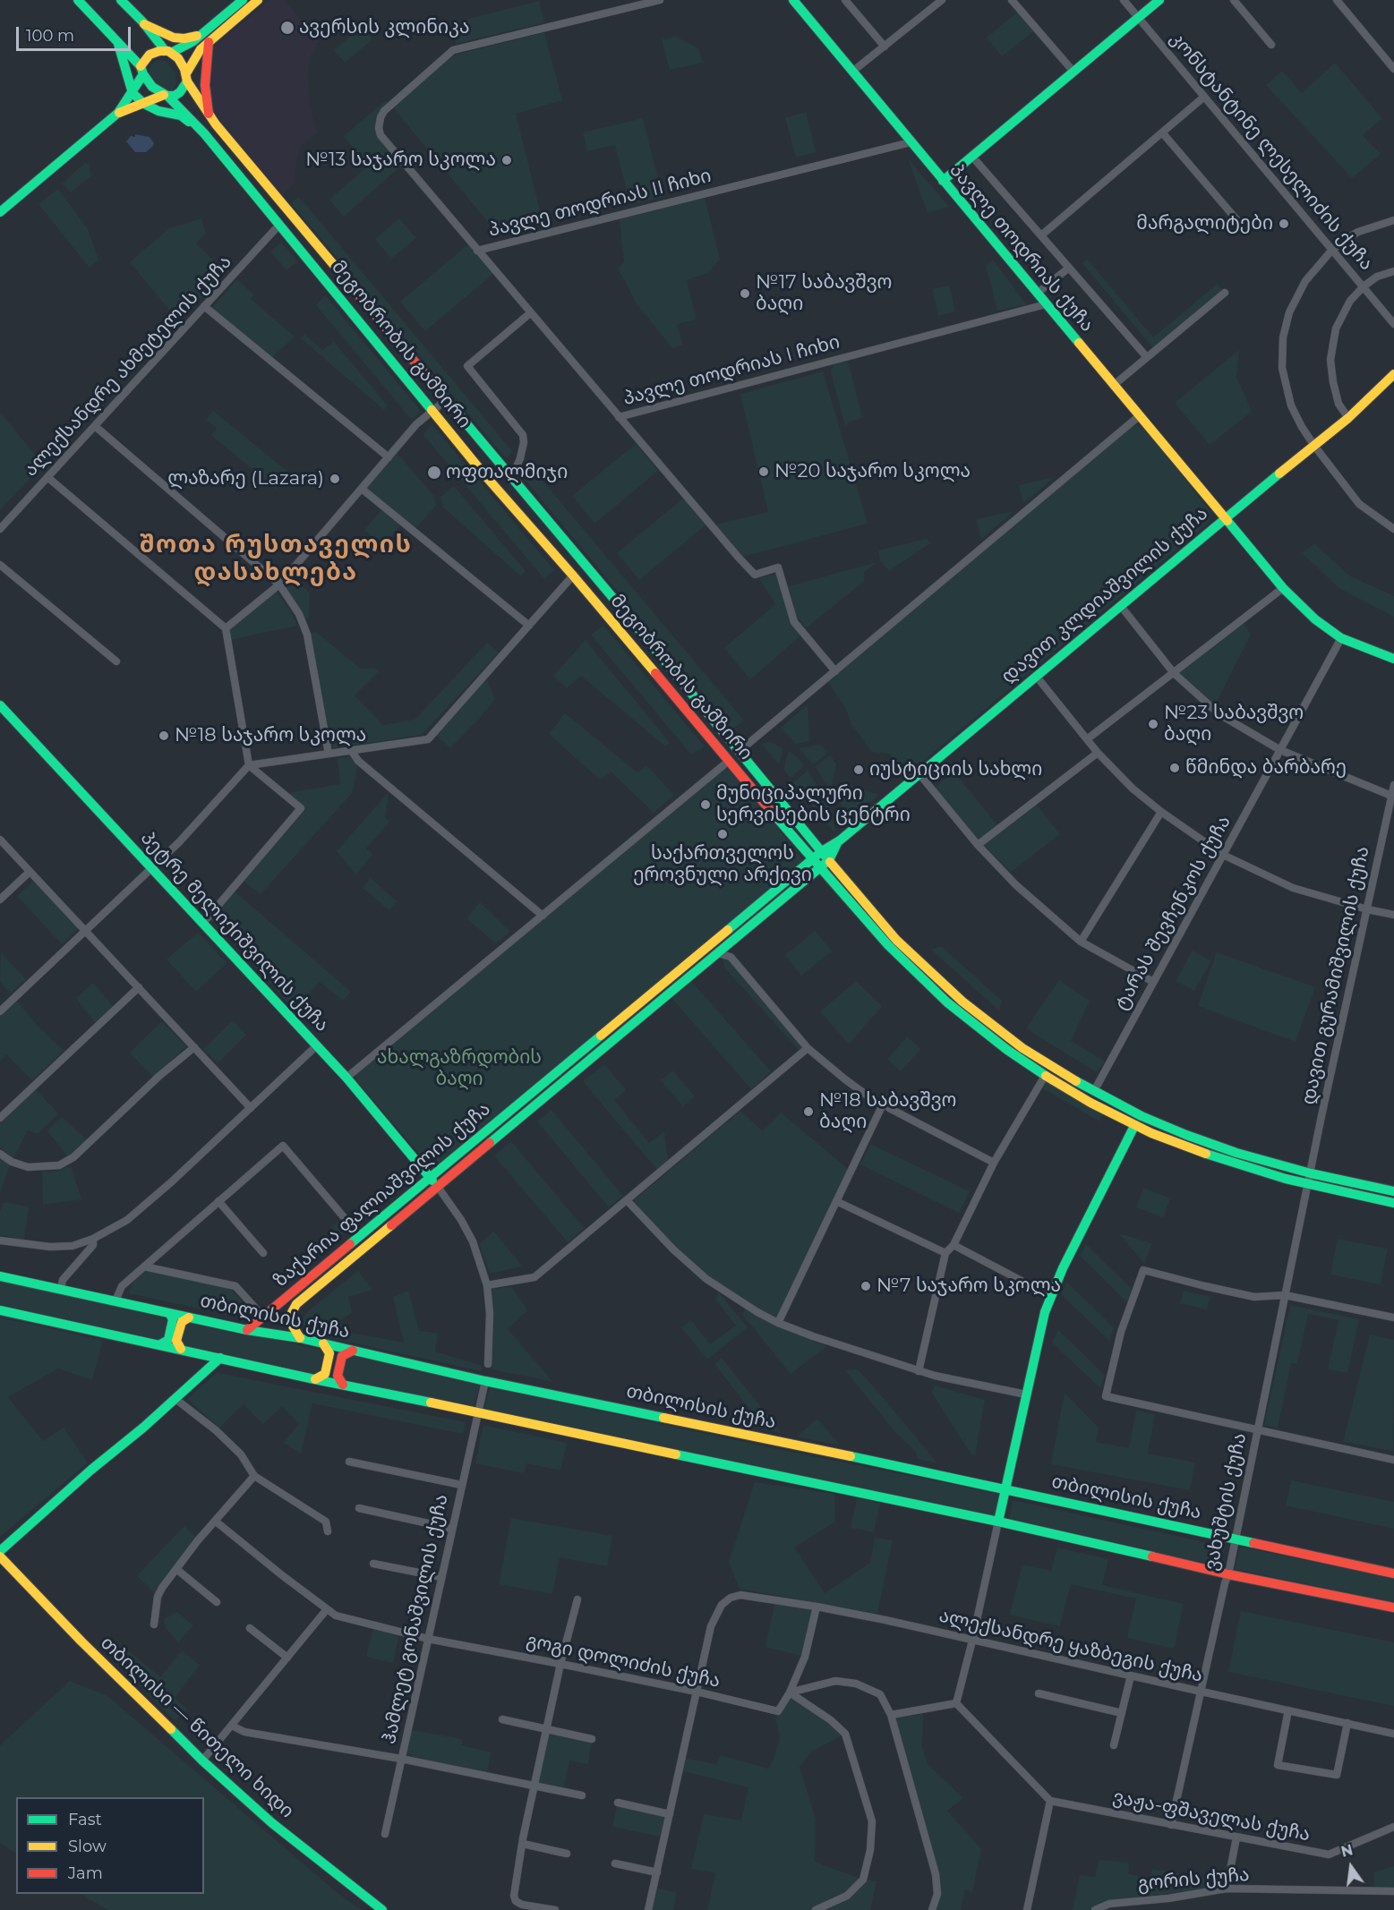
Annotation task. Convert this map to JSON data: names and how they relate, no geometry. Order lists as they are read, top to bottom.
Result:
{
  "streets": {
    "main road": [
      "პავლე თოდრიას ქუჩა",
      "მეგობრობის გამზირი",
      "დავით კლდიაშვილის ქუჩა",
      "პეტრე მელიქიშვილის ქუჩა",
      "ზაქარია ფალიაშვილის ქუჩა",
      "თბილისის ქუჩა",
      "თბილისი — წითელი ხიდი"
    ],
    "street": [
      "კონსტანტინე ლესელიძის ქუჩა",
      "პავლე თოდრიას II ჩიხი",
      "ალექსანდრე ახმეტელის ქუჩა",
      "პავლე თოდრიას I ჩიხი",
      "ტარას შევჩენკოს ქუჩა",
      "დავით გურამიშვილის ქუჩა",
      "ვახუშტის ქუჩა",
      "ჰამლეტ გონაშვილის ქუჩა",
      "ალექსანდრე ყაზბეგის ქუჩა",
      "გოგი დოლიძის ქუჩა",
      "ვაჟა-ფშაველას ქუჩა",
      "გორის ქუჩა"
    ]
  },
  "crossings": [
    ["პავლე თოდრიას II ჩიხი", "პავლე თოდრიას ქუჩა"],
    ["პავლე თოდრიას II ჩიხი", "პავლე თოდრიას I ჩიხი"],
    ["პავლე თოდრიას ქუჩა", "პავლე თოდრიას I ჩიხი"],
    ["პავლე თოდრიას ქუჩა", "დავით კლდიაშვილის ქუჩა"],
    ["პავლე თოდრიას ქუჩა", "ტარას შევჩენკოს ქუჩა"],
    ["მეგობრობის გამზირი", "ალექსანდრე ახმეტელის ქუჩა"],
    ["მეგობრობის გამზირი", "დავით კლდიაშვილის ქუჩა"],
    ["მეგობრობის გამზირი", "ტარას შევჩენკოს ქუჩა"],
    ["მეგობრობის გამზირი", "დავით გურამიშვილის ქუჩა"],
    ["მეგობრობის გამზირი", "ზაქარია ფალიაშვილის ქუჩა"],
    ["მეგობრობის გამზირი", "ვახუშტის ქუჩა"],
    ["დავით კლდიაშვილის ქუჩა", "ზაქარია ფალიაშვილის ქუჩა"],
    ["პეტრე მელიქიშვილის ქუჩა", "ზაქარია ფალიაშვილის ქუჩა"],
    ["დავით გურამიშვილის ქუჩა", "ვახუშტის ქუჩა"],
    ["ზაქარია ფალიაშვილის ქუჩა", "თბილისის ქუჩა"],
    ["თბილისის ქუჩა", "ვახუშტის ქუჩა"],
    ["თბილისის ქუჩა", "ჰამლეტ გონაშვილის ქუჩა"],
    ["ვახუშტის ქუჩა", "ალექსანდრე ყაზბეგის ქუჩა"],
    ["ვახუშტის ქუჩა", "ვაჟა-ფშაველას ქუჩა"],
    ["ჰამლეტ გონაშვილის ქუჩა", "გოგი დოლიძის ქუჩა"],
    ["ალექსანდრე ყაზბეგის ქუჩა", "გოგი დოლიძის ქუჩა"]
  ],
  "districts": ["შოთა რუსთაველის დასახლება"],
  "parks": ["ახალგაზრდობის ბაღი"],
  "places": [
    "ავერსის კლინიკა",
    "№13 საჯარო სკოლა",
    "მარგალიტები",
    "№17 საბავშვო ბაღი",
    "№20 საჯარო სკოლა",
    "ოფთალმიჯი",
    "ლაზარე (Lazara)",
    "№23 საბავშვო ბაღი",
    "№18 საჯარო სკოლა",
    "წმინდა ბარბარე",
    "იუსტიციის სახლი",
    "მუნიციპალური სერვისების ცენტრი",
    "საქართველოს ეროვნული არქივი",
    "№18 საბავშვო ბაღი",
    "№7 საჯარო სკოლა"
  ],
  "legend": ["Fast", "Slow", "Jam"],
  "scale_bar": "100 m",
  "north": "top"
}
